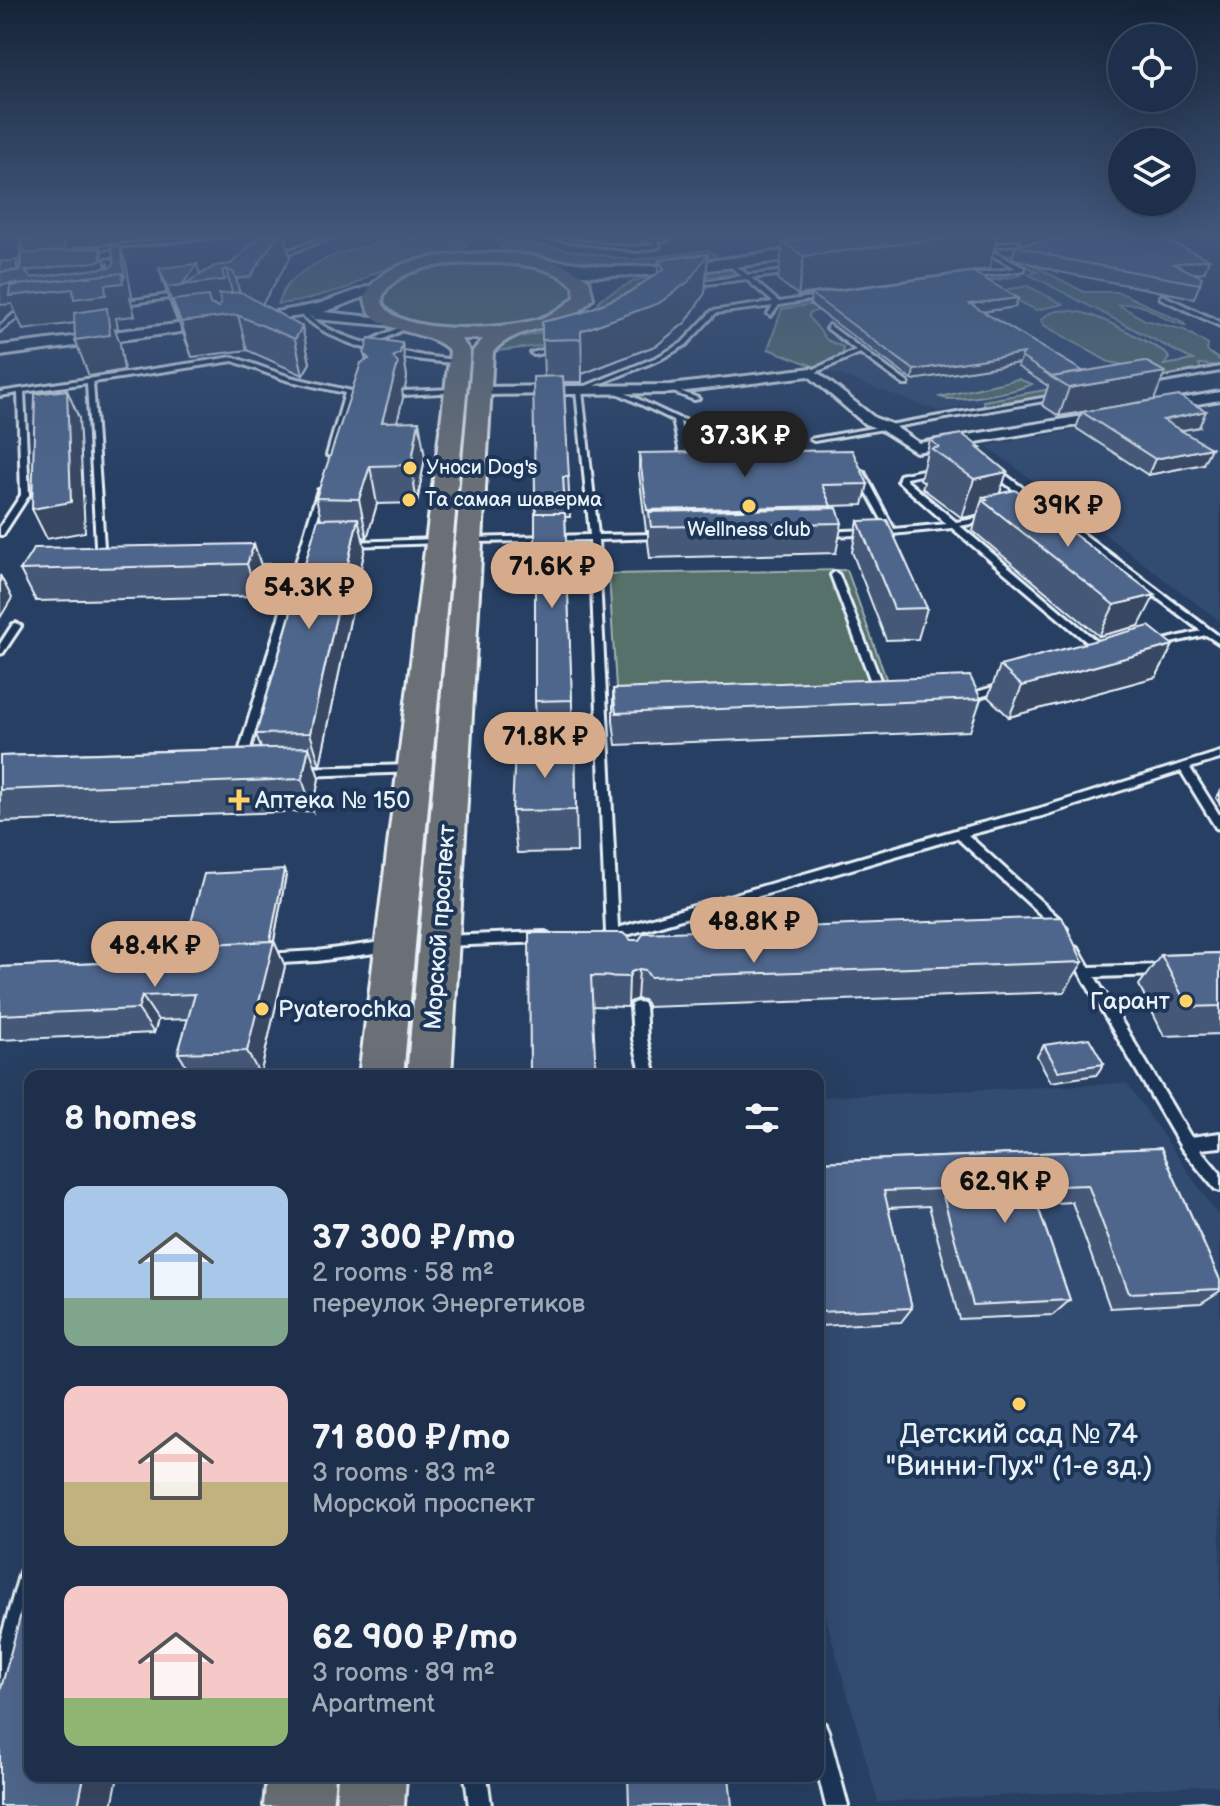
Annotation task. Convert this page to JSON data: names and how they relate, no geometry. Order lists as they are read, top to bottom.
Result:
{
  "streets": {
    "main road": ["Морской проспект"]
  },
  "places": {
    "other": [
      "Уноси Dog's",
      "Та самая шаверма",
      "Wellness club",
      "Гарант",
      "Pyaterochka",
      "Детский сад № 74 \"Винни-Пух\" (1-е зд.)"
    ],
    "health": ["Аптека № 150"]
  },
  "page": {
    "price": [
      "37.3K ₽",
      "39K ₽",
      "71.6K ₽",
      "54.3K ₽",
      "71.8K ₽",
      "48.8K ₽",
      "48.4K ₽",
      "62.9K ₽"
    ],
    "heading": "8 homes",
    "list": [
      {
        "name": "37 300 ₽/mo",
        "note": "2 rooms · 58 m² · переулок Энергетиков"
      },
      {
        "name": "71 800 ₽/mo",
        "note": "3 rooms · 83 m² · Морской проспект"
      },
      {
        "name": "62 900 ₽/mo",
        "note": "3 rooms · 89 m² · Apartment"
      }
    ]
  }
}
